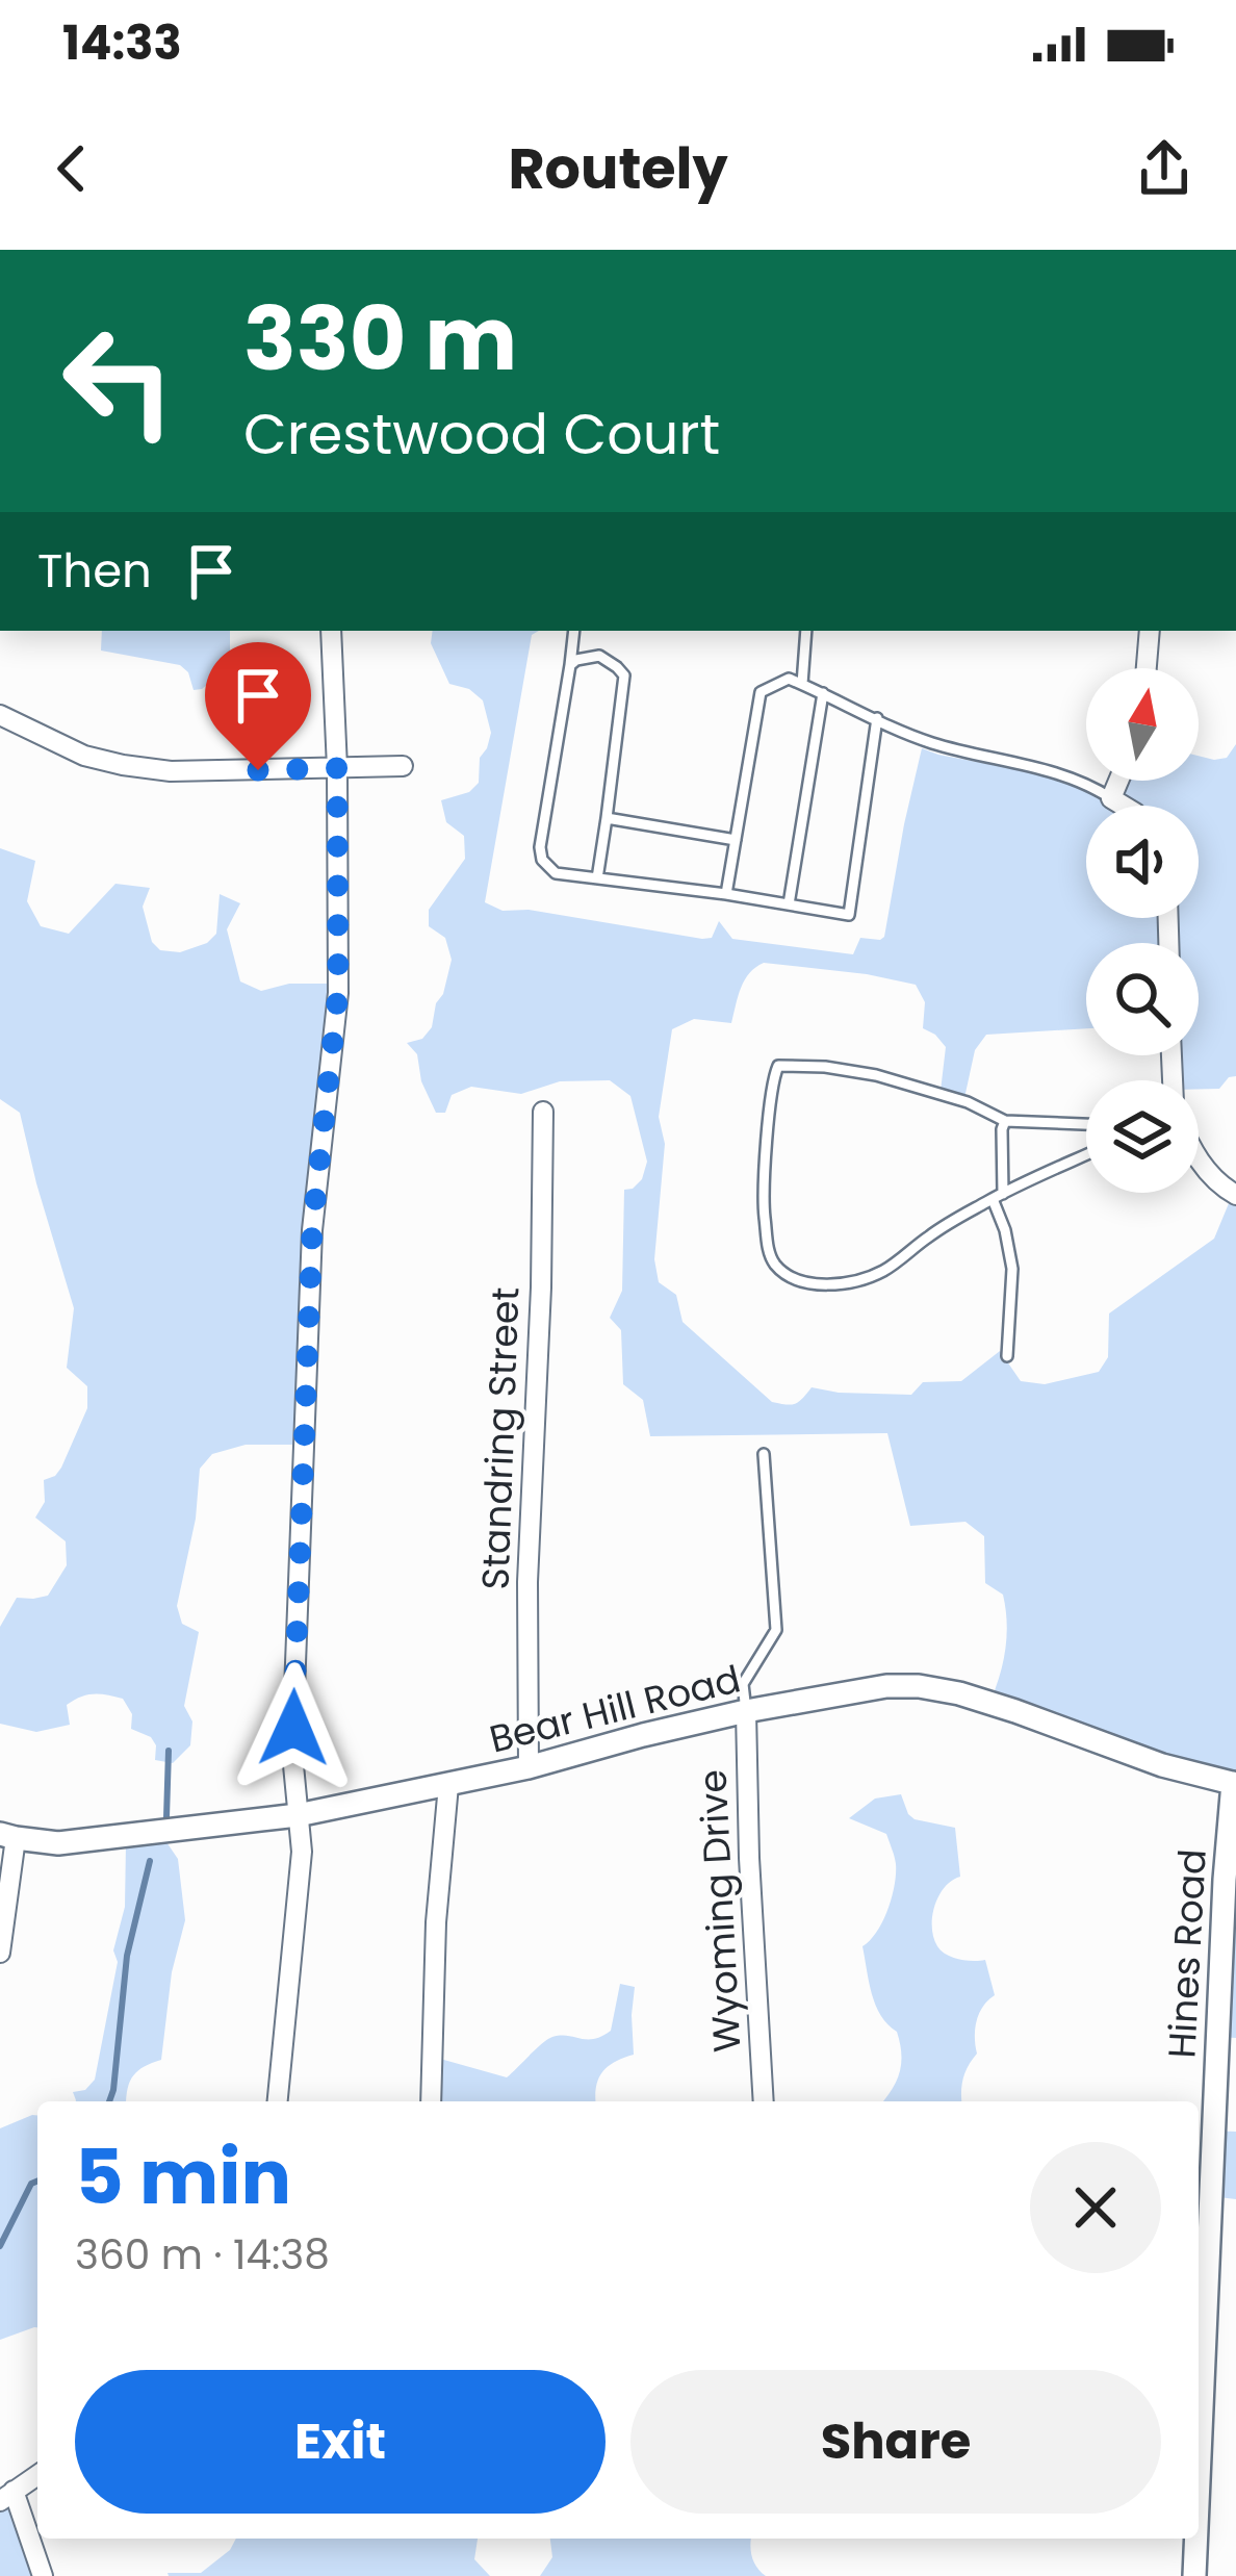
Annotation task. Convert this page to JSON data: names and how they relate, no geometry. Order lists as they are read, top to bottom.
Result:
{
  "streets": {
    "street": [
      "Standring Street",
      "Bear Hill Road",
      "Wyoming Drive",
      "Hines Road"
    ]
  },
  "crossings": [
    ["Standring Street", "Bear Hill Road"],
    ["Bear Hill Road", "Wyoming Drive"],
    ["Bear Hill Road", "Hines Road"]
  ],
  "north": "top",
  "page": {
    "status": "14:33",
    "header": "Routely",
    "turn": ["330 m", "Crestwood Court"],
    "then": "Then",
    "heading": ["5 min", "360 m · 14:38"],
    "buttons": ["Exit", "Share"]
  }
}
